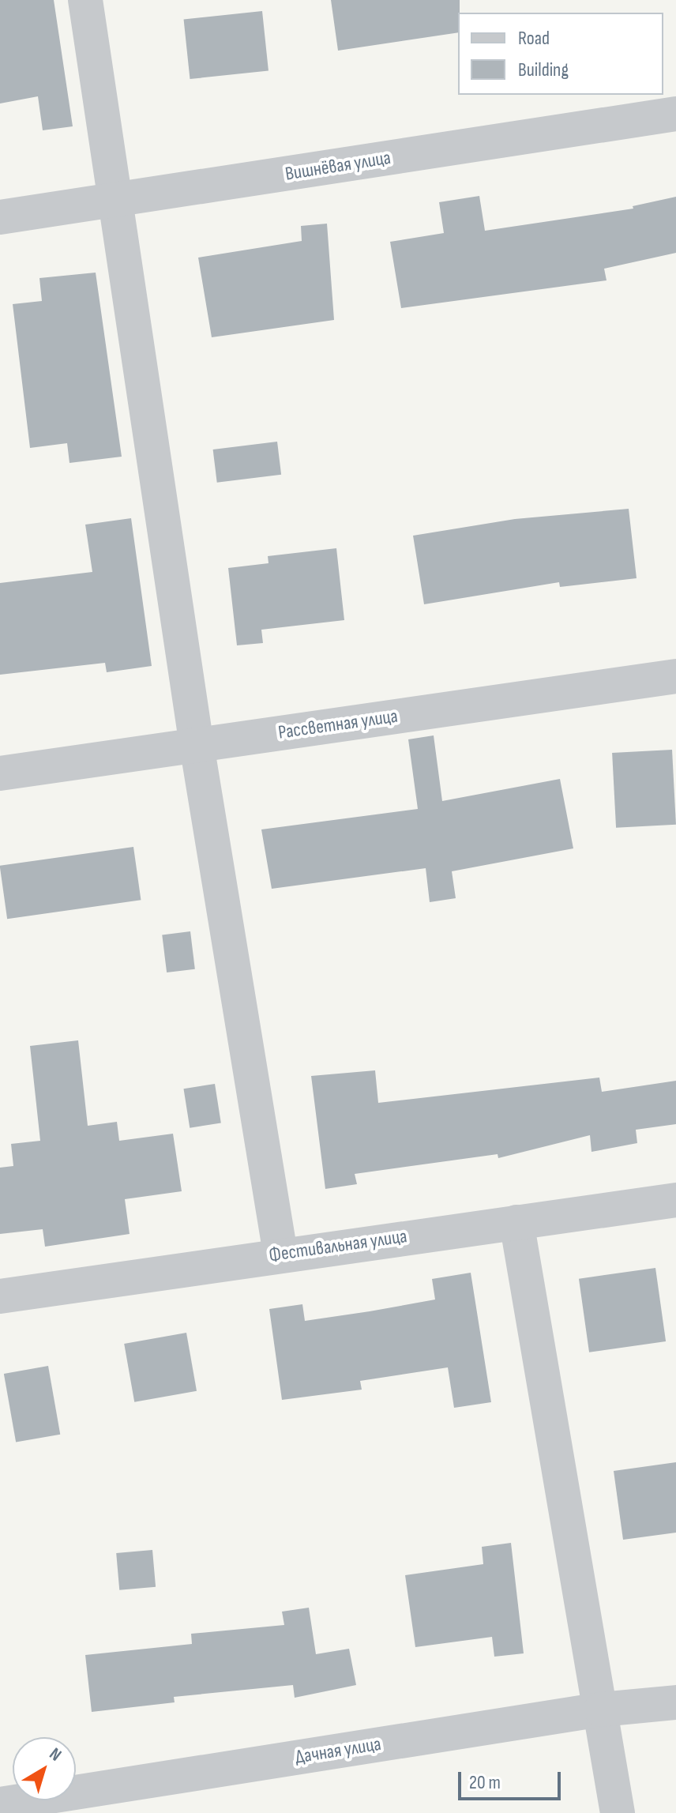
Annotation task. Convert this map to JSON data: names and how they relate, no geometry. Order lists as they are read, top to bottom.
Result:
{
  "streets": {
    "street": [
      "Вишнёвая улица",
      "Рассветная улица",
      "Фестивальная улица",
      "Дачная улица"
    ]
  },
  "legend": ["Road", "Building"],
  "scale_bar": "20 m",
  "north": "top right"
}
